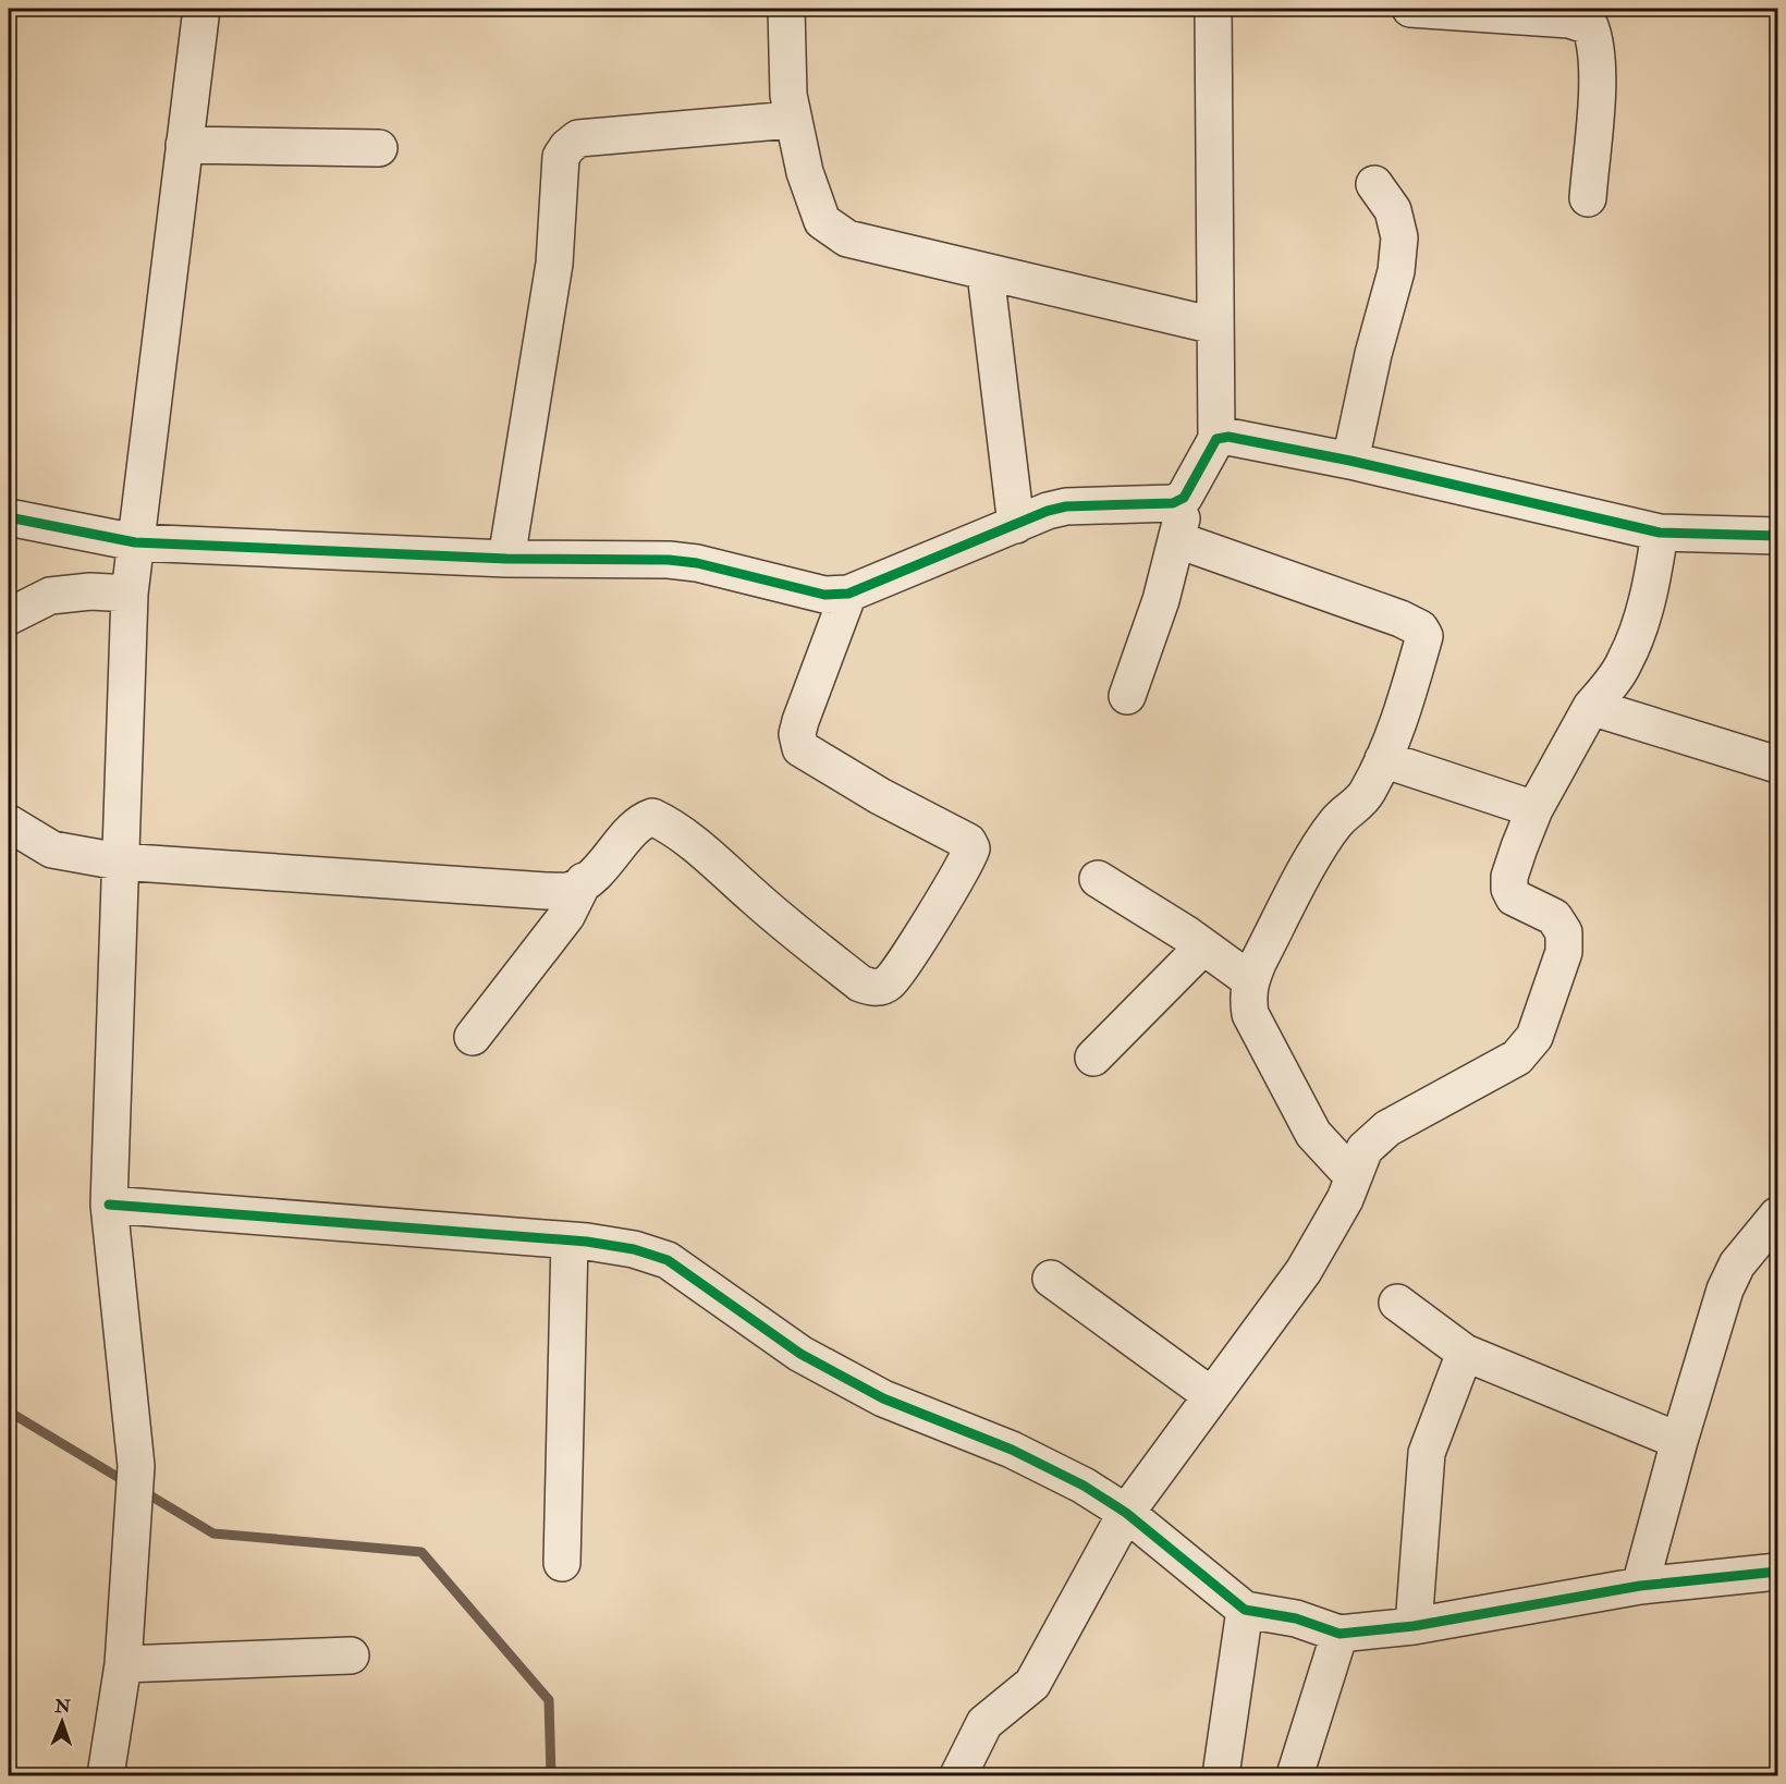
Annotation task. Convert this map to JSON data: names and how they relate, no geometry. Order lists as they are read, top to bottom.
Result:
{
  "north": "top"
}
